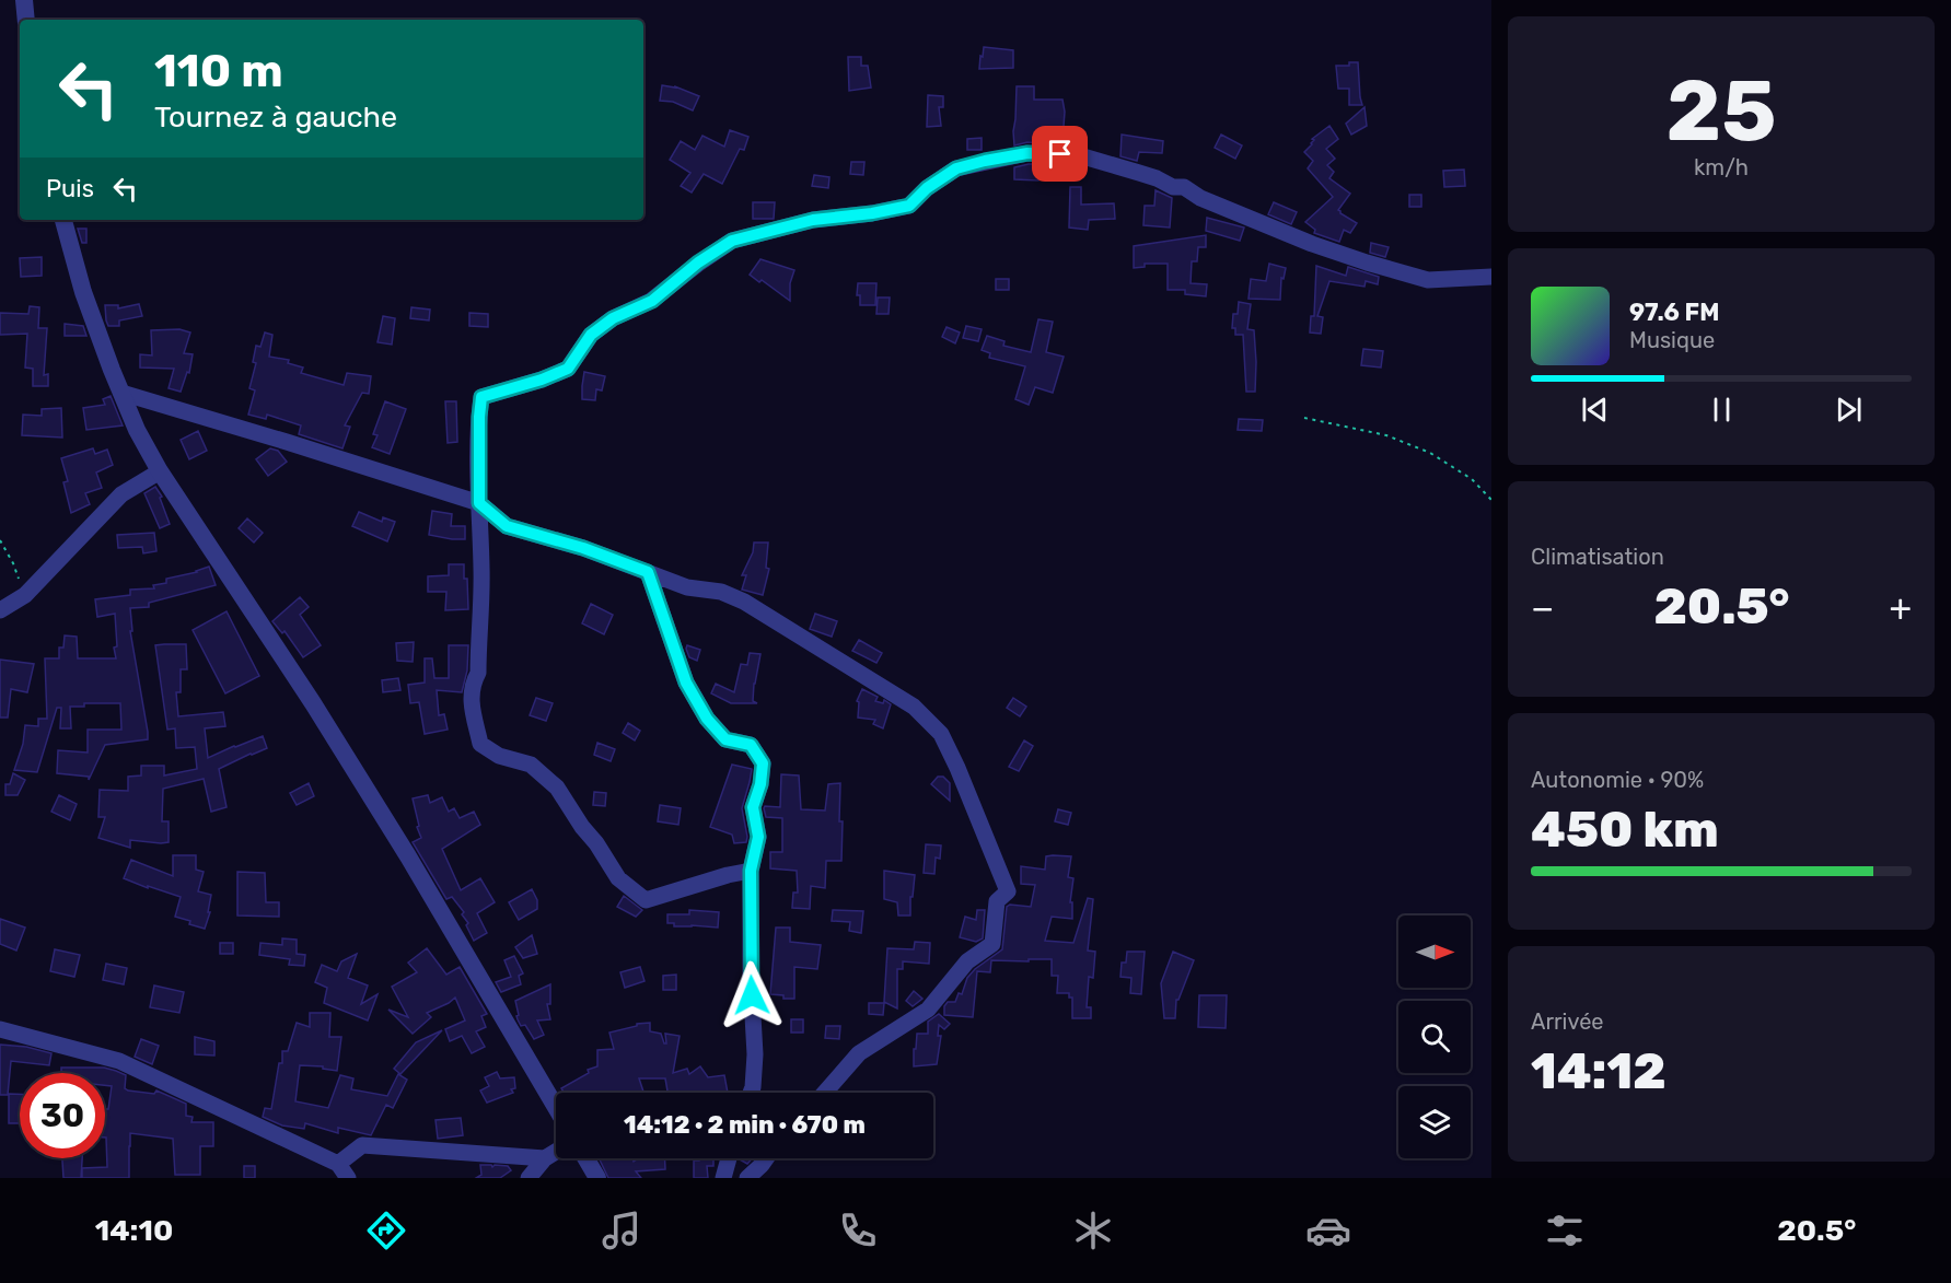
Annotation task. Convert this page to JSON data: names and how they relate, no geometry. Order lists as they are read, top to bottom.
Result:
{
  "north": "right",
  "page": {
    "tile": [
      ["25", "km/h"],
      "Climatisation",
      ["Autonomie · 90%", "450 km"],
      ["Arrivée", "14:12"]
    ],
    "turn": ["110 m", "Tournez à gauche"],
    "then": "Puis",
    "song": ["97.6 FM", "Musique"],
    "heat": ["−", "20.5°", "+"],
    "limit": "30",
    "trip": "14:12 · 2 min · 670 m",
    "tabs": ["14:10", "20.5°"]
  }
}
